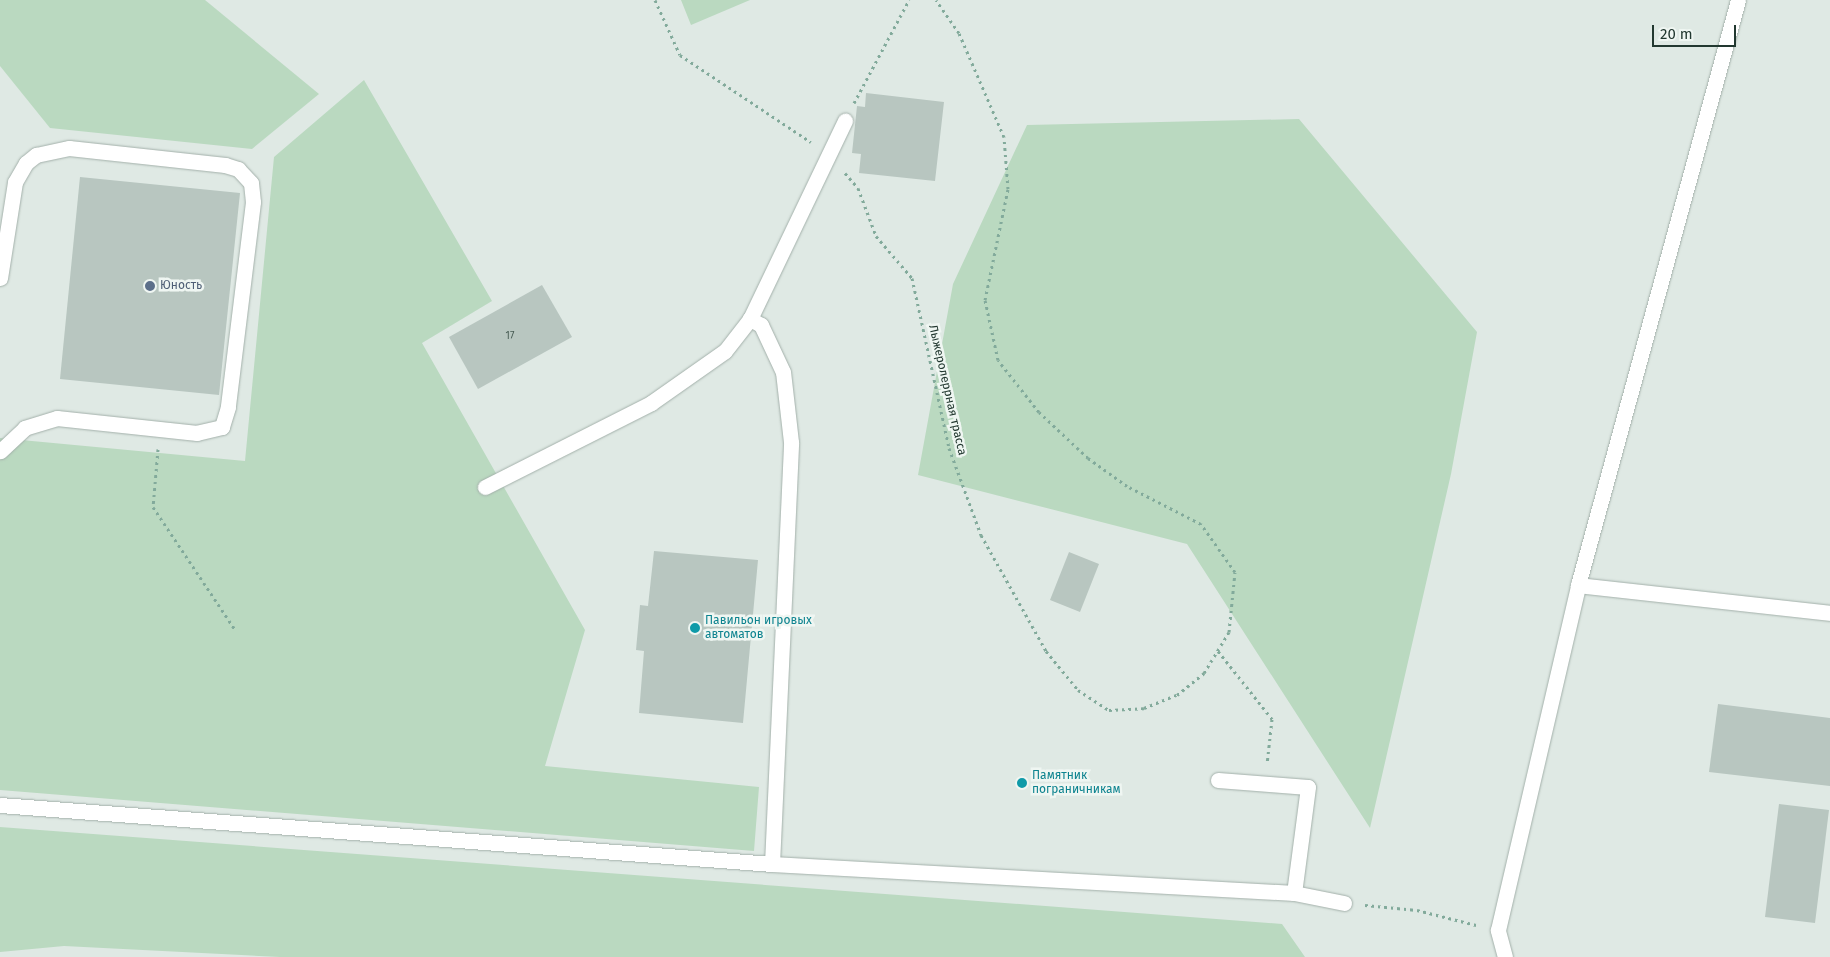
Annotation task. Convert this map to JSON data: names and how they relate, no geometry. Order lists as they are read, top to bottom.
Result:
{
  "streets": {
    "path": ["Лыжеролеррная трасса"]
  },
  "places": ["Юность", "Павильон игровых автоматов", "Памятник пограничникам"],
  "house_numbers": ["17"],
  "scale_bar": "20 m"
}
